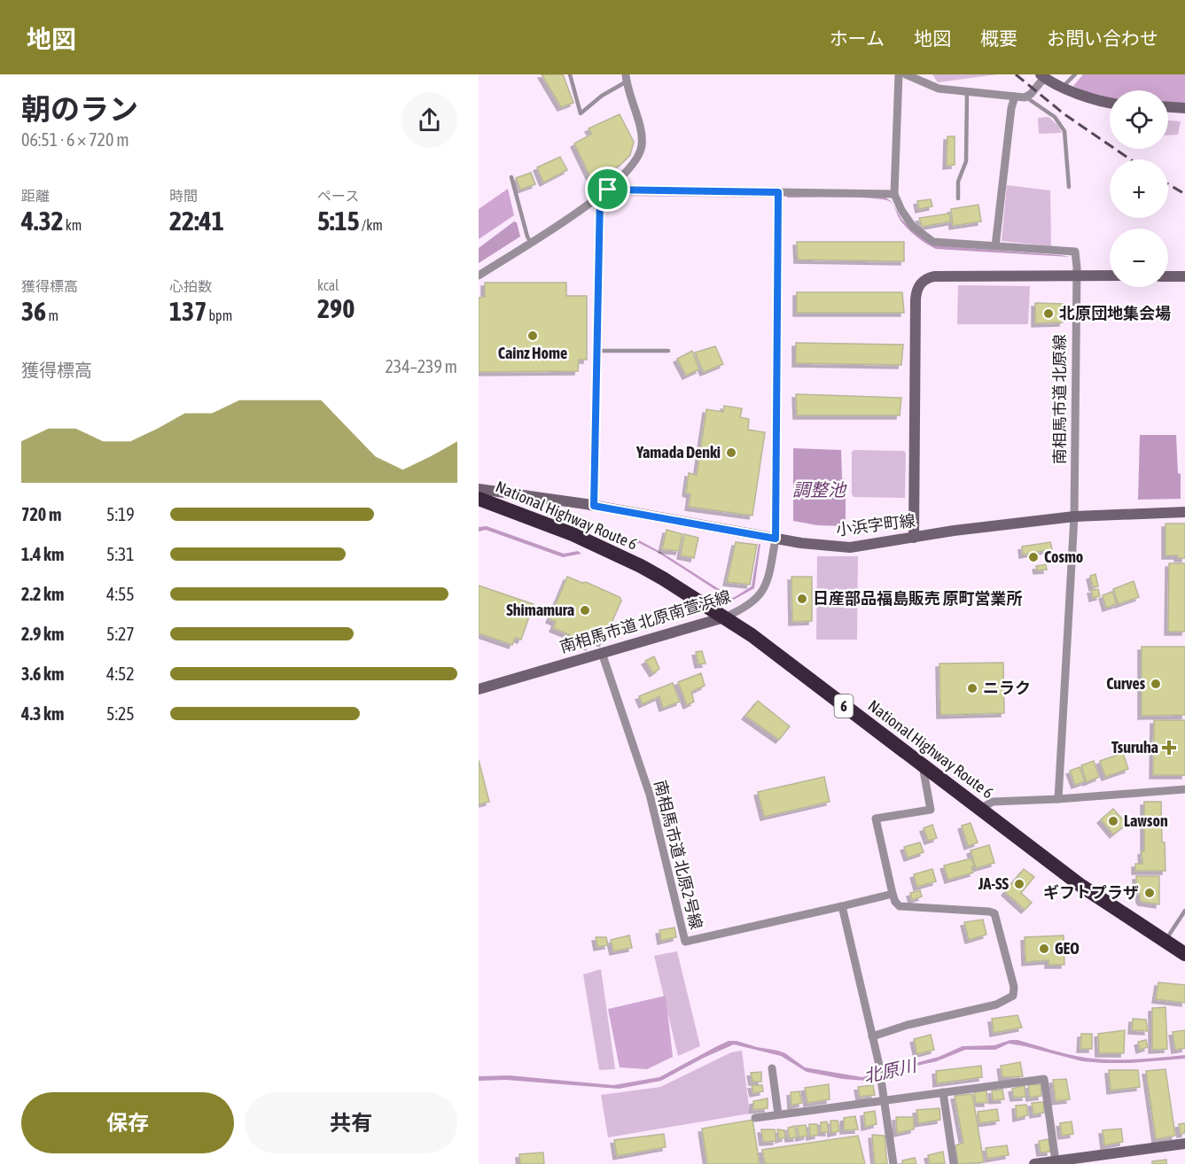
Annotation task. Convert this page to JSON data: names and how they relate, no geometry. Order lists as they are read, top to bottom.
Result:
{
  "streets": {
    "highway": ["National Highway Route 6", "6"],
    "street": [
      "南相馬市道 北原線",
      "小浜字町線",
      "南相馬市道 北原南萱浜線",
      "南相馬市道 北原2号線"
    ]
  },
  "crossings": [
    ["南相馬市道 北原線", "小浜字町線"],
    ["National Highway Route 6", "南相馬市道 北原南萱浜線"],
    ["小浜字町線", "南相馬市道 北原南萱浜線"],
    ["南相馬市道 北原南萱浜線", "南相馬市道 北原2号線"]
  ],
  "water": ["調整池", "北原川"],
  "places": {
    "other": [
      "北原団地集会場",
      "Cainz Home",
      "Yamada Denki",
      "Cosmo",
      "日産部品福島販売 原町営業所",
      "Shimamura",
      "Curves",
      "ニラク",
      "Lawson",
      "JA-SS",
      "ギフトプラザ",
      "GEO"
    ],
    "health": ["Tsuruha"]
  },
  "page": {
    "header": "地図",
    "nav": [
      "ホーム",
      "地図",
      "概要",
      "お問い合わせ"
    ],
    "heading": ["朝のラン", "06:51 · 6 × 720 m"],
    "map_buttons": ["+", "−"],
    "stats": [
      ["距離", "4.32 km"],
      ["時間", "22:41"],
      ["ペース", "5:15 /km"],
      ["獲得標高", "36 m"],
      ["心拍数", "137 bpm"],
      ["kcal", "290"]
    ],
    "chart": ["獲得標高", "234–239 m"],
    "list": [
      {
        "name": "720 m",
        "note": "5:19"
      },
      {
        "name": "1.4 km",
        "note": "5:31"
      },
      {
        "name": "2.2 km",
        "note": "4:55"
      },
      {
        "name": "2.9 km",
        "note": "5:27"
      },
      {
        "name": "3.6 km",
        "note": "4:52"
      },
      {
        "name": "4.3 km",
        "note": "5:25"
      }
    ],
    "buttons": ["保存", "共有"]
  }
}
